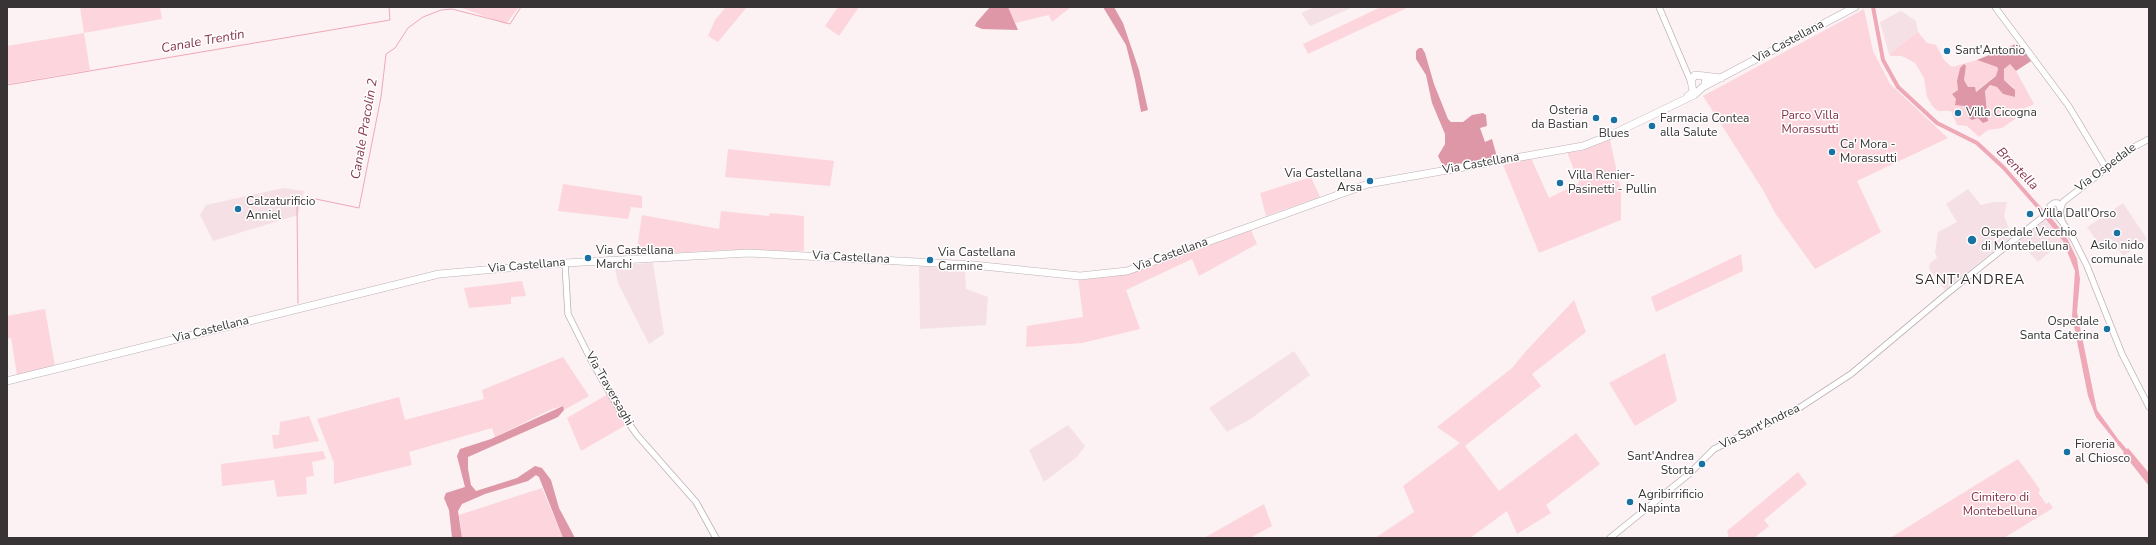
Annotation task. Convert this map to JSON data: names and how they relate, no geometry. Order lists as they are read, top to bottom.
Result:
{
  "streets": {
    "main road": ["Via Castellana"],
    "street": ["Via Ospedale", "Via Traversaghi", "Via Sant'Andrea"]
  },
  "crossings": [
    ["Via Castellana", "Via Traversaghi"]
  ],
  "districts": ["SANT'ANDREA"],
  "water": ["Canale Trentin", "Canale Pracolin 2", "Brentella"],
  "parks": ["Parco Villa Morassutti", "Cimitero di Montebelluna"],
  "places": [
    "Sant'Antonio",
    "Villa Cicogna",
    "Osteria da Bastian",
    "Blues",
    "Farmacia Contea alla Salute",
    "Ca' Mora - Morassutti",
    "Via Castellana Arsa",
    "Villa Renier- Pasinetti - Pullin",
    "Calzaturificio Anniel",
    "Villa Dall'Orso",
    "Asilo nido comunale",
    "Ospedale Vecchio di Montebelluna",
    "Via Castellana Marchi",
    "Via Castellana Carmine",
    "Ospedale Santa Caterina",
    "Fioreria al Chiosco",
    "Sant'Andrea Storta",
    "Agribirrificio Napinta"
  ]
}
